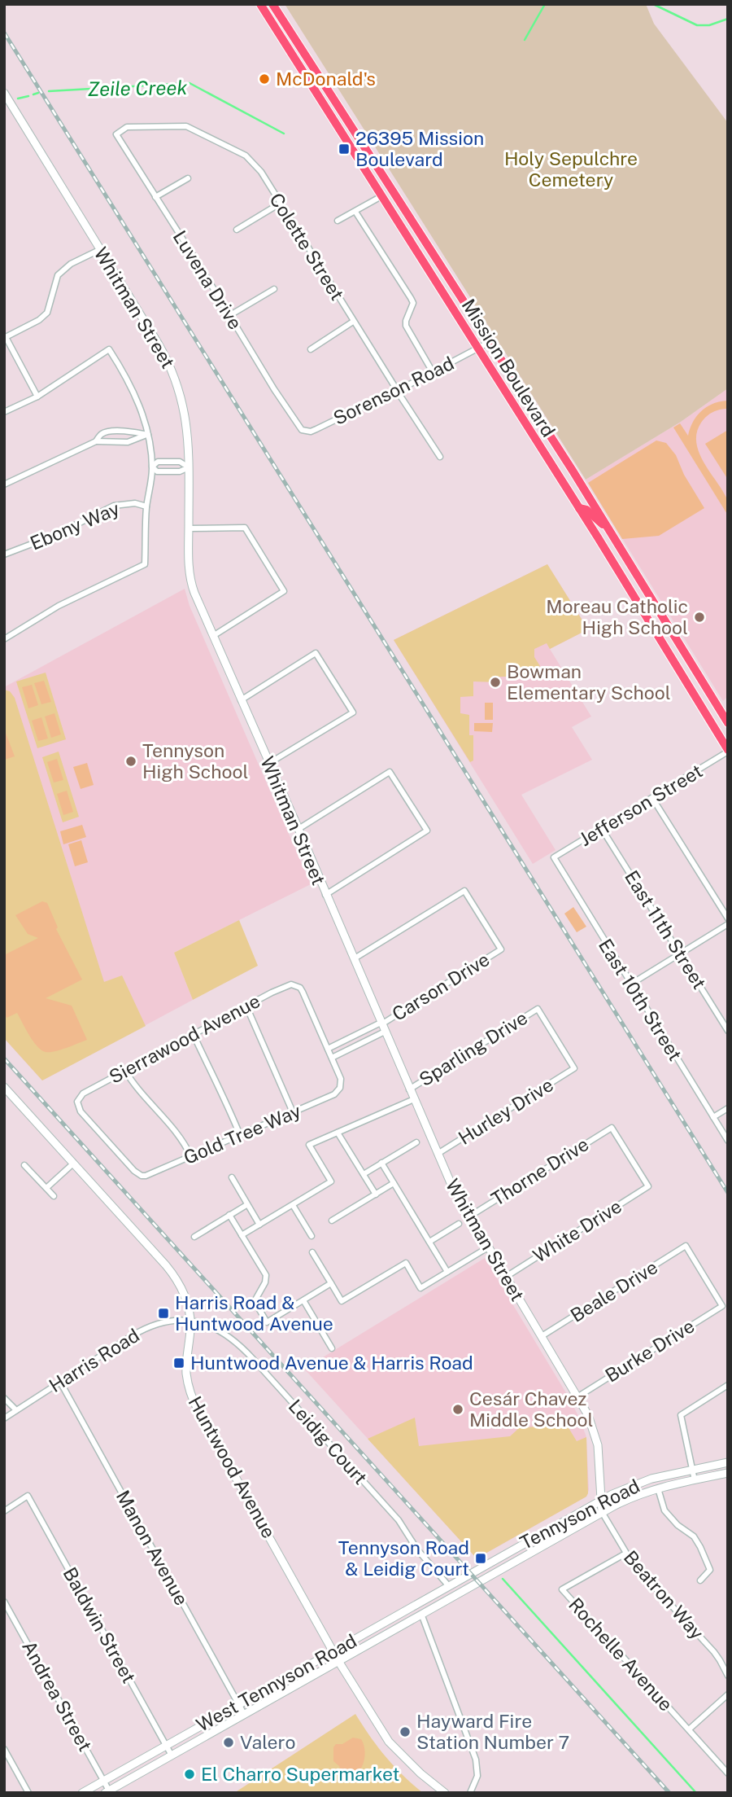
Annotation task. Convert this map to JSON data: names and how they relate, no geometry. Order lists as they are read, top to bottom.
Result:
{
  "streets": {
    "main road": ["Mission Boulevard"],
    "street": [
      "Colette Street",
      "Luvena Drive",
      "Whitman Street",
      "Sorenson Road",
      "Ebony Way",
      "Jefferson Street",
      "East 11th Street",
      "Carson Drive",
      "East 10th Street",
      "Sierrawood Avenue",
      "Sparling Drive",
      "Hurley Drive",
      "Gold Tree Way",
      "Thorne Drive",
      "White Drive",
      "Beale Drive",
      "Burke Drive",
      "Harris Road",
      "Leidig Court",
      "Huntwood Avenue",
      "Tennyson Road",
      "Manon Avenue",
      "Beatron Way",
      "Baldwin Street",
      "Rochelle Avenue",
      "West Tennyson Road",
      "Andrea Street"
    ]
  },
  "crossings": [
    ["Colette Street", "Luvena Drive"],
    ["Colette Street", "Sorenson Road"],
    ["Luvena Drive", "Sorenson Road"],
    ["Whitman Street", "Carson Drive"],
    ["Whitman Street", "Sparling Drive"],
    ["Whitman Street", "Hurley Drive"],
    ["Whitman Street", "Thorne Drive"],
    ["Whitman Street", "White Drive"],
    ["Whitman Street", "Beale Drive"],
    ["Whitman Street", "Burke Drive"],
    ["Whitman Street", "Tennyson Road"],
    ["Whitman Street", "Beatron Way"],
    ["Mission Boulevard", "Sorenson Road"],
    ["Mission Boulevard", "Jefferson Street"],
    ["Jefferson Street", "East 11th Street"],
    ["Jefferson Street", "East 10th Street"],
    ["Carson Drive", "Sierrawood Avenue"],
    ["Carson Drive", "Gold Tree Way"],
    ["Sierrawood Avenue", "Gold Tree Way"],
    ["Sparling Drive", "Hurley Drive"],
    ["Thorne Drive", "White Drive"],
    ["Beale Drive", "Burke Drive"],
    ["Harris Road", "Leidig Court"],
    ["Harris Road", "Huntwood Avenue"],
    ["Harris Road", "Manon Avenue"],
    ["Leidig Court", "Huntwood Avenue"],
    ["Leidig Court", "West Tennyson Road"],
    ["Huntwood Avenue", "West Tennyson Road"],
    ["Tennyson Road", "Beatron Way"],
    ["Tennyson Road", "West Tennyson Road"],
    ["Manon Avenue", "West Tennyson Road"],
    ["Beatron Way", "Rochelle Avenue"],
    ["Baldwin Street", "West Tennyson Road"],
    ["West Tennyson Road", "Andrea Street"]
  ],
  "water": ["Zeile Creek"],
  "parks": ["Holy Sepulchre Cemetery"],
  "places": {
    "other": [
      "McDonald's",
      "Moreau Catholic High School",
      "Bowman Elementary School",
      "Tennyson High School",
      "Cesár Chavez Middle School",
      "Hayward Fire Station Number 7",
      "Valero",
      "El Charro Supermarket"
    ],
    "transit": [
      "26395 Mission Boulevard",
      "Harris Road & Huntwood Avenue",
      "Huntwood Avenue & Harris Road",
      "Tennyson Road & Leidig Court"
    ]
  }
}
